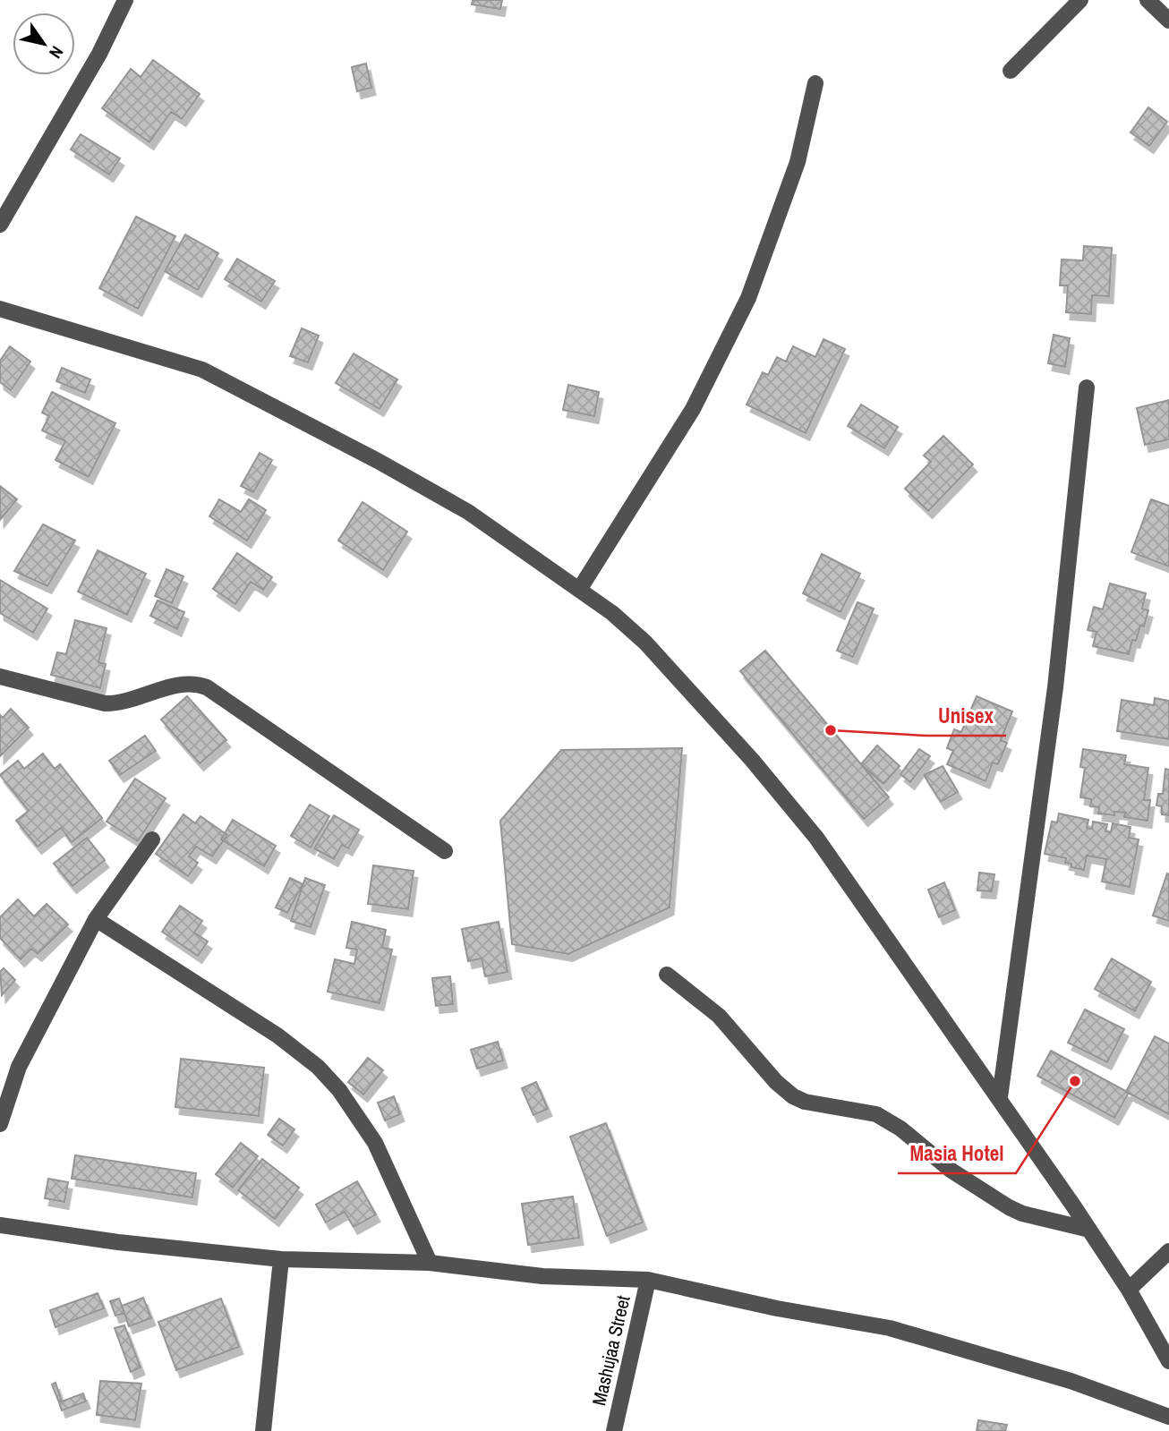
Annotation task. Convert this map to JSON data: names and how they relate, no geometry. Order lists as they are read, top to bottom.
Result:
{
  "streets": {
    "street": ["Mashujaa Street"]
  },
  "places": ["Unisex", "Masia Hotel"],
  "north": "bottom right"
}
